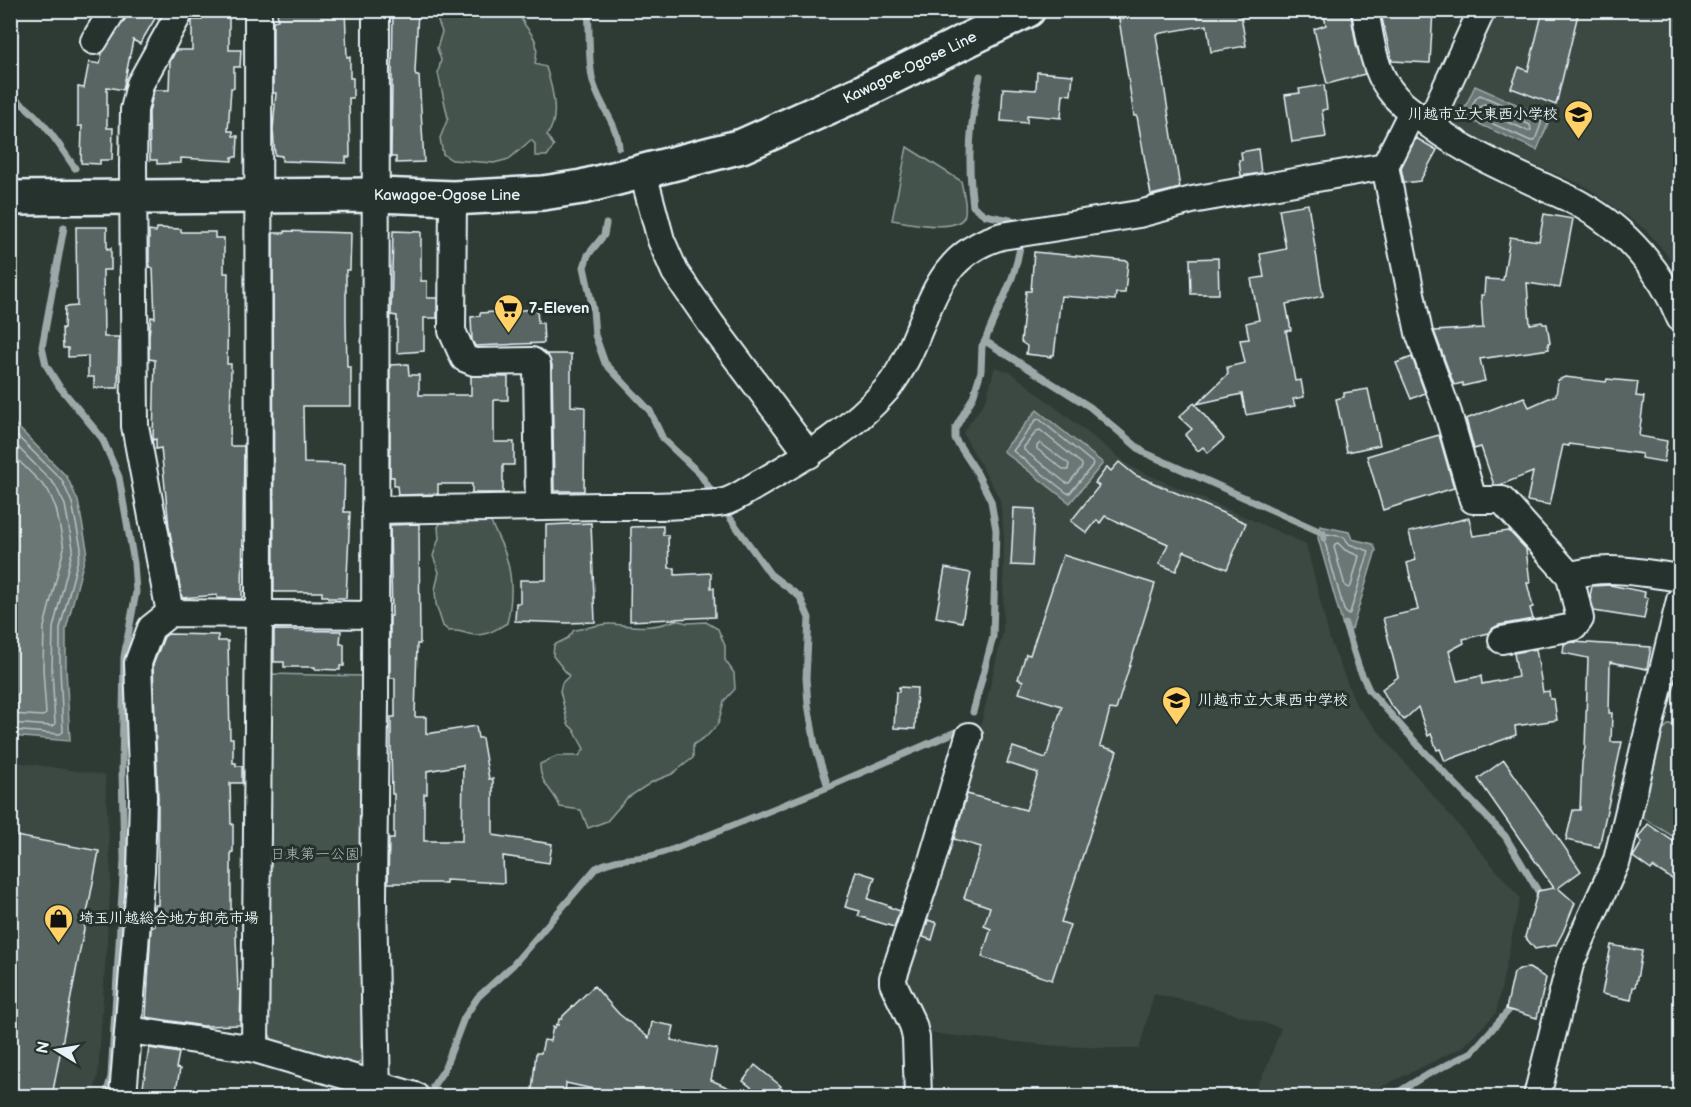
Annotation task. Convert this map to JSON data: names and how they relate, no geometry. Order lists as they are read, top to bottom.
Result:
{
  "streets": {
    "main road": ["Kawagoe-Ogose Line"]
  },
  "parks": ["日東第一公園"],
  "places": {
    "school or university": ["川越市立大東西小学校", "川越市立大東西中学校"],
    "supermarket": ["7-Eleven"],
    "shop": ["埼玉川越総合地方卸売市場"]
  },
  "north": "left"
}
